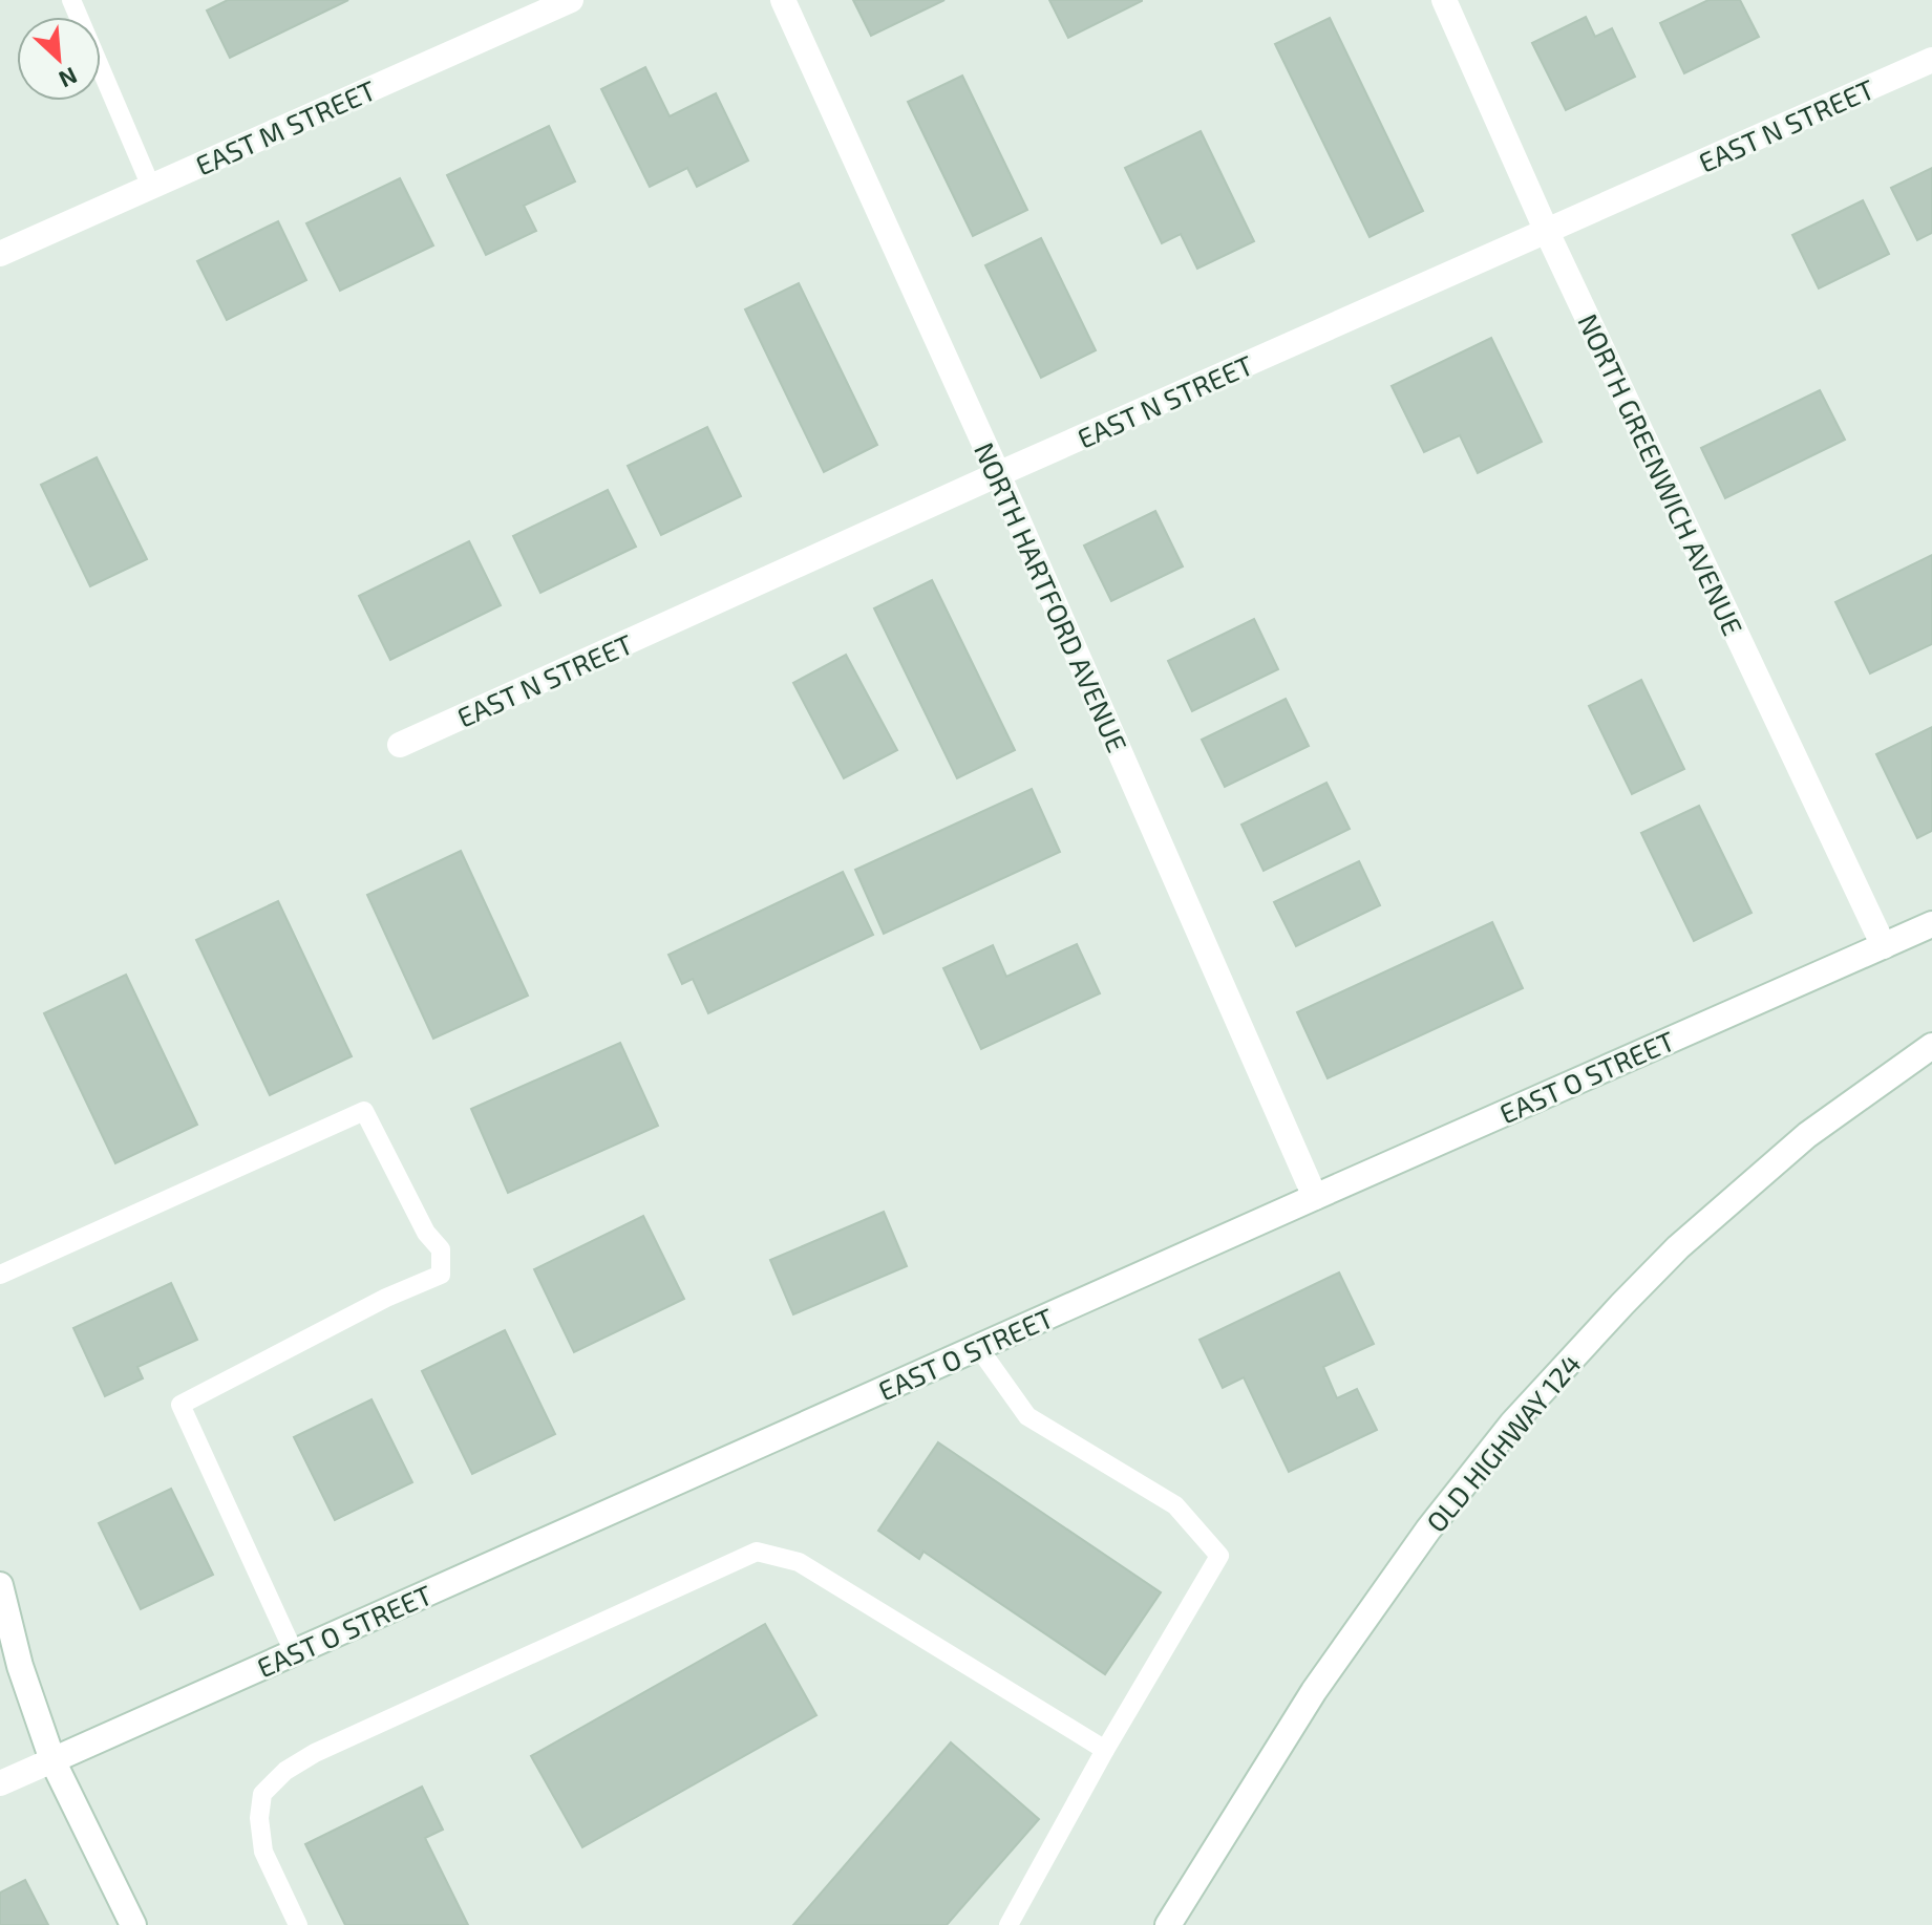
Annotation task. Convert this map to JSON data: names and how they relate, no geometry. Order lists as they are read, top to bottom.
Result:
{
  "streets": {
    "street": [
      "EAST N STREET",
      "EAST M STREET",
      "NORTH GREENWICH AVENUE",
      "NORTH HARTFORD AVENUE",
      "EAST O STREET",
      "OLD HIGHWAY 124"
    ]
  },
  "crossings": [
    ["EAST N STREET", "NORTH GREENWICH AVENUE"],
    ["EAST N STREET", "NORTH HARTFORD AVENUE"],
    ["NORTH GREENWICH AVENUE", "EAST O STREET"],
    ["NORTH HARTFORD AVENUE", "EAST O STREET"]
  ],
  "north": "bottom right"
}
